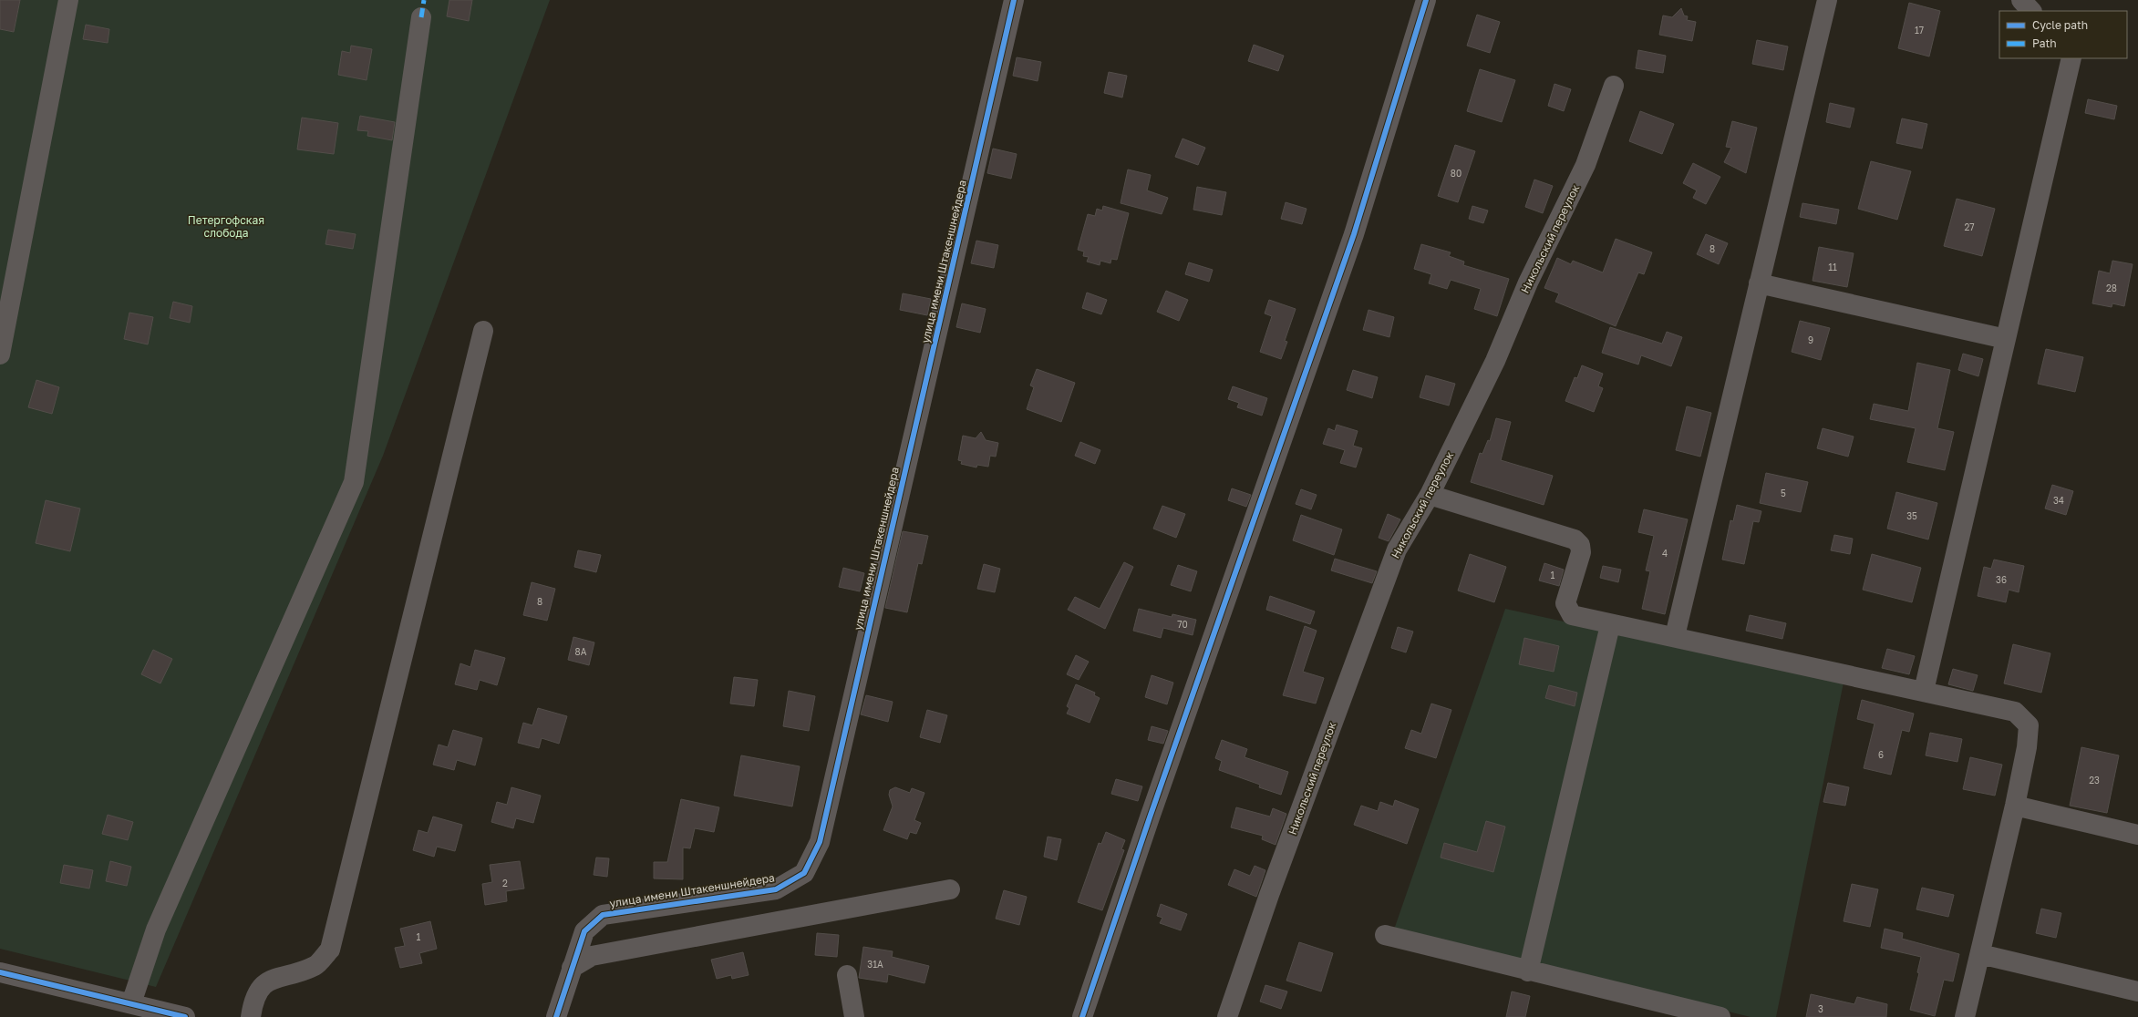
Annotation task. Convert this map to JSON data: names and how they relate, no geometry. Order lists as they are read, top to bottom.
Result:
{
  "streets": {
    "street": ["Никольский переулок", "улица имени Штакеншнейдера"]
  },
  "parks": ["Петергофская слобода"],
  "house_numbers": [
    "17",
    "80",
    "27",
    "8",
    "11",
    "28",
    "9",
    "5",
    "34",
    "35",
    "4",
    "1",
    "36",
    "8",
    "70",
    "8А",
    "6",
    "23",
    "2",
    "1",
    "31А",
    "3"
  ],
  "legend": ["Cycle path", "Path"]
}
